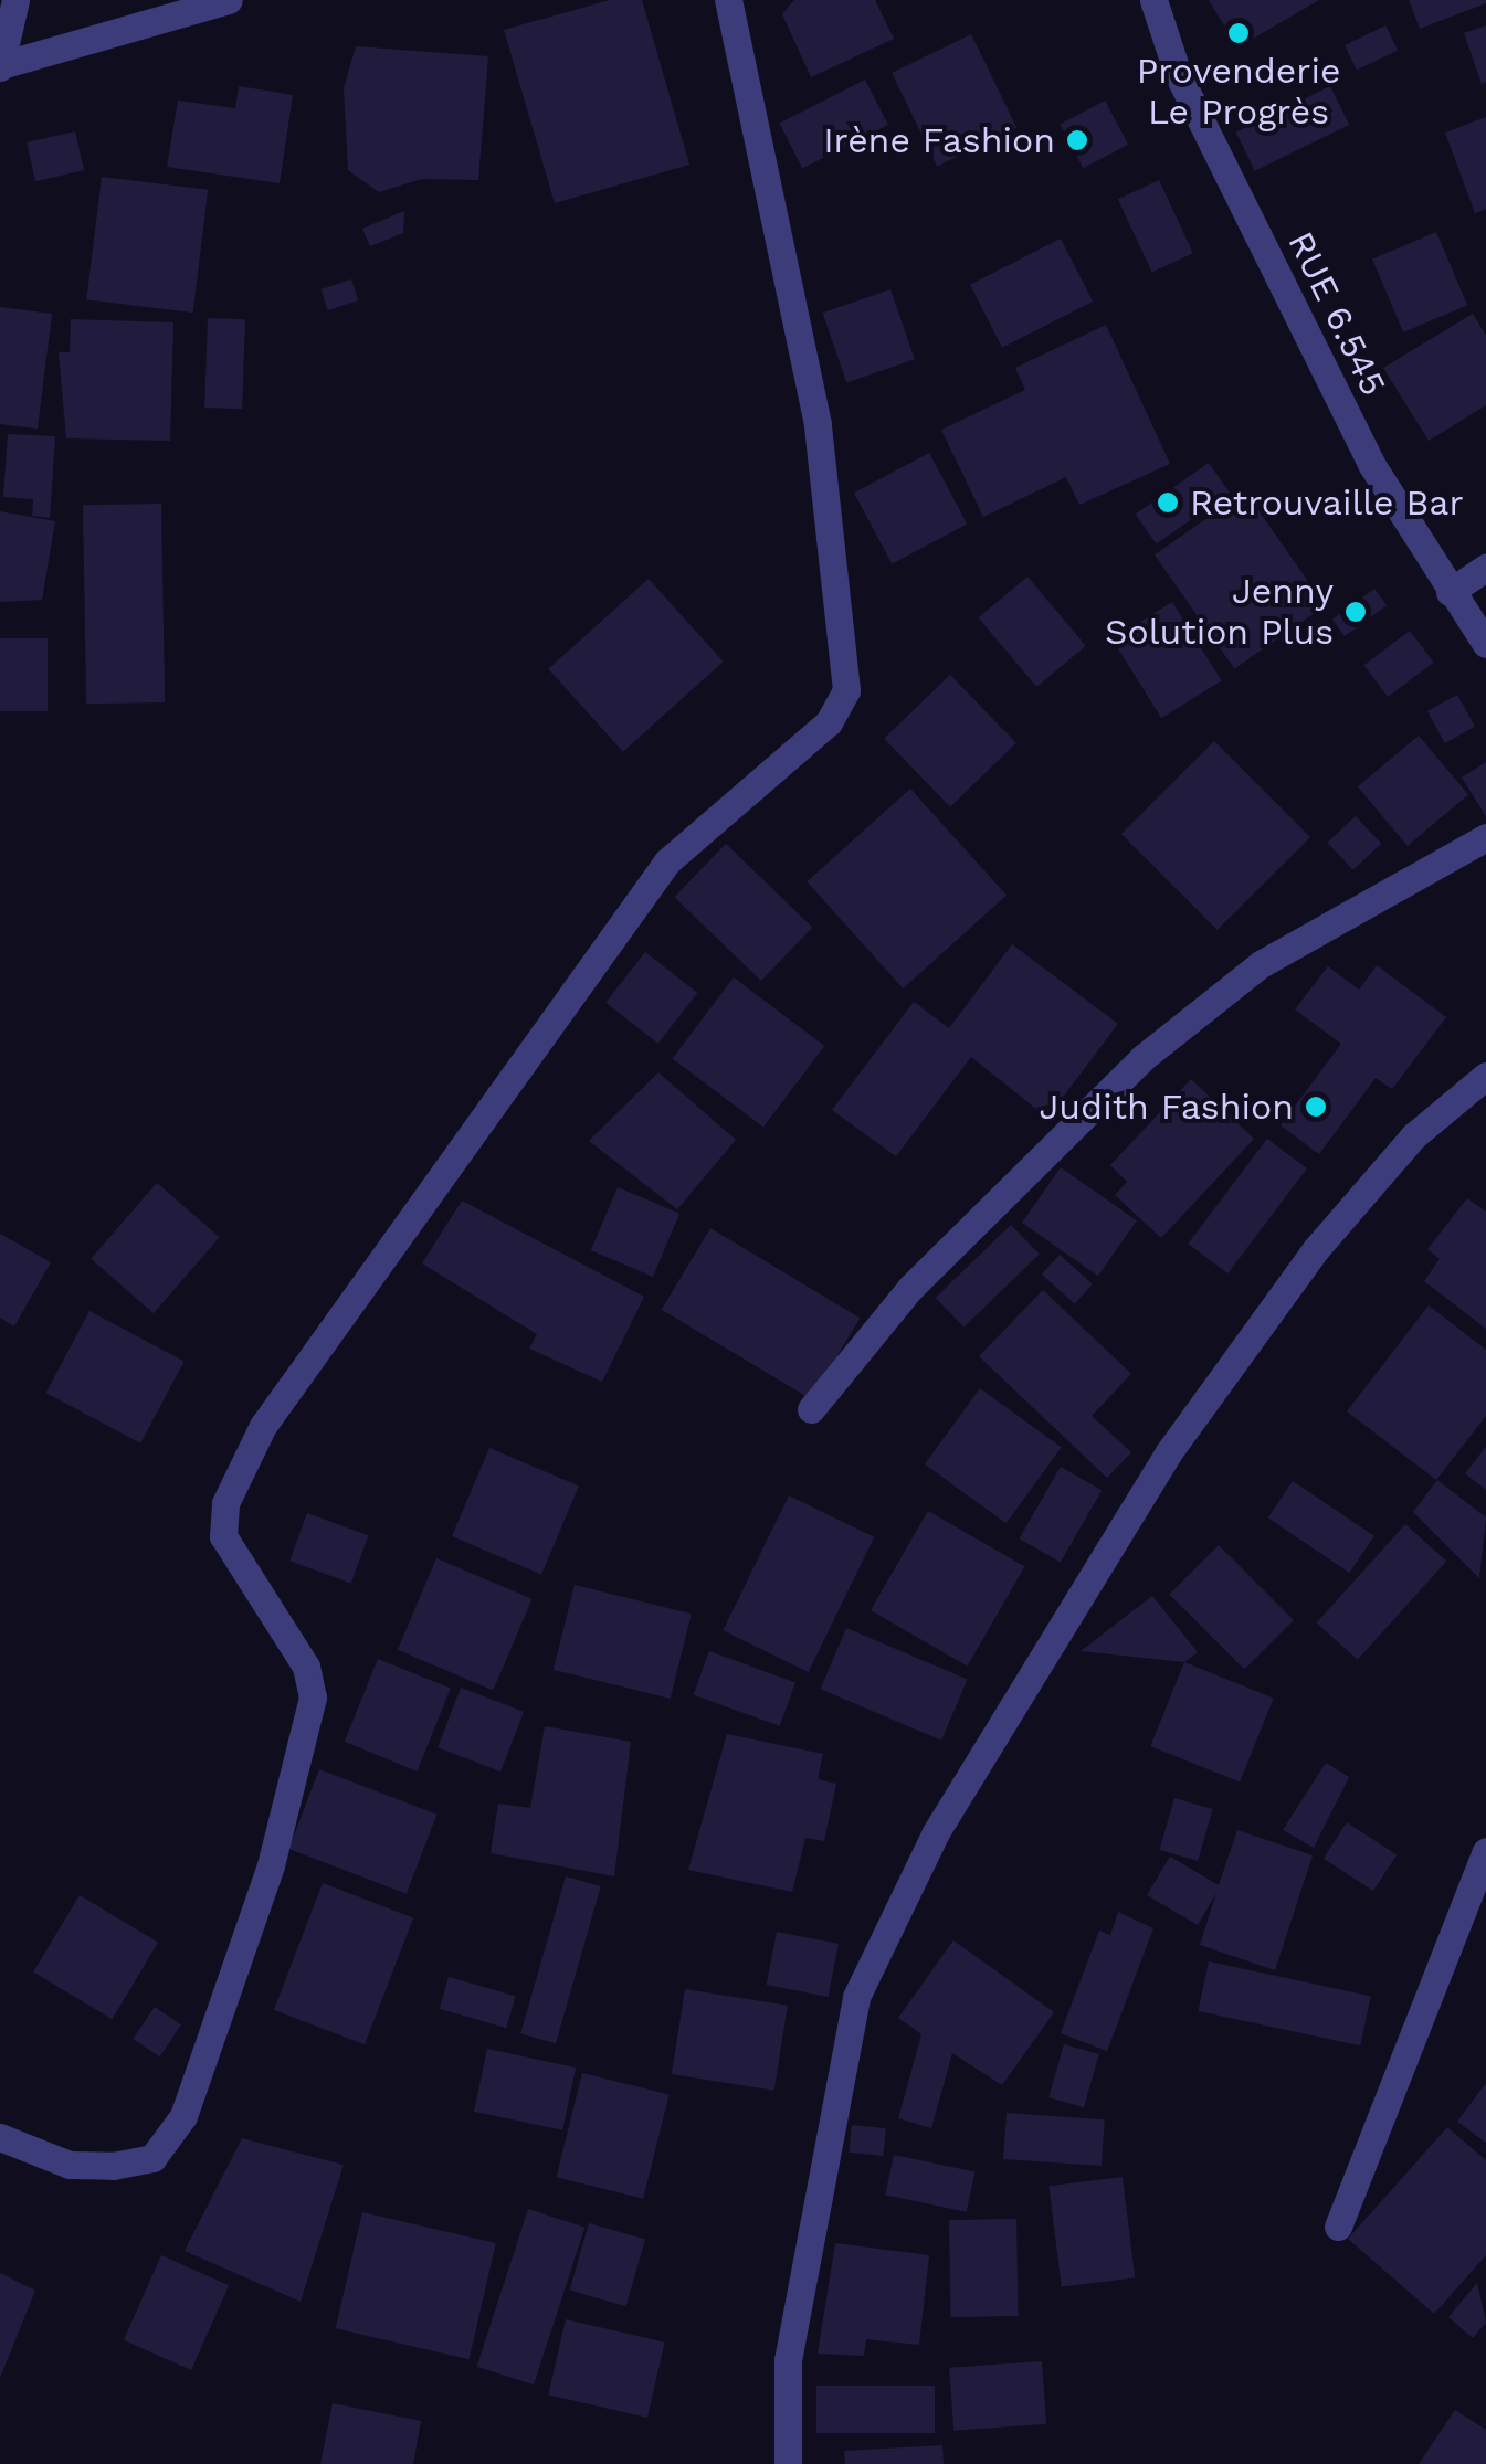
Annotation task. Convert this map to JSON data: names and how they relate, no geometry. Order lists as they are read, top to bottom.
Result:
{
  "streets": {
    "street": ["RUE 6.545"]
  },
  "places": [
    "Provenderie Le Progrès",
    "Irène Fashion",
    "Retrouvaille Bar",
    "Jenny Solution Plus",
    "Judith Fashion"
  ]
}
